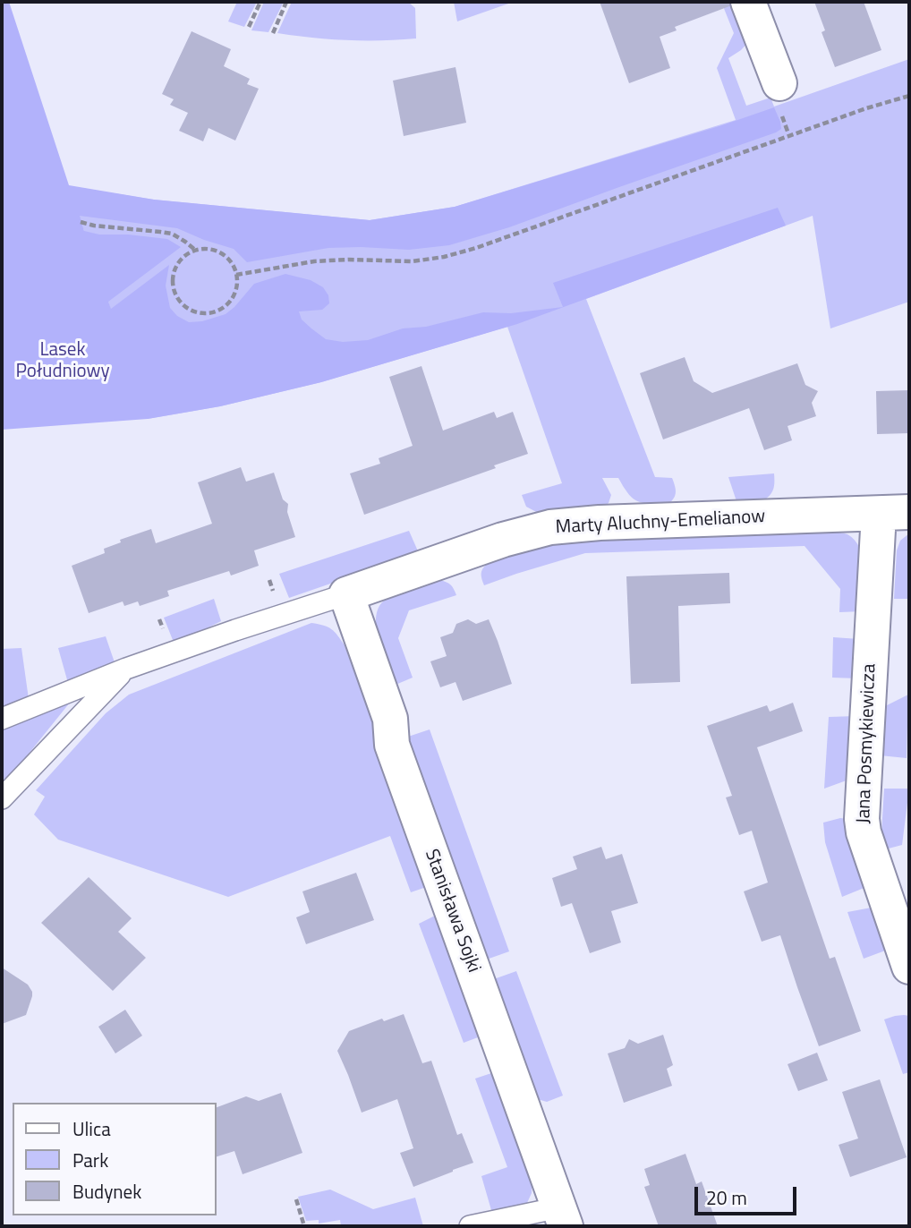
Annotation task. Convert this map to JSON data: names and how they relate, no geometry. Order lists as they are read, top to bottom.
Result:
{
  "streets": {
    "street": ["Marty Aluchny-Emelianow", "Jana Posmykiewicza", "Stanisława Sojki"]
  },
  "crossings": [
    ["Marty Aluchny-Emelianow", "Jana Posmykiewicza"],
    ["Marty Aluchny-Emelianow", "Stanisława Sojki"]
  ],
  "parks": ["Lasek Południowy"],
  "legend": ["Ulica", "Park", "Budynek"],
  "scale_bar": "20 m"
}
